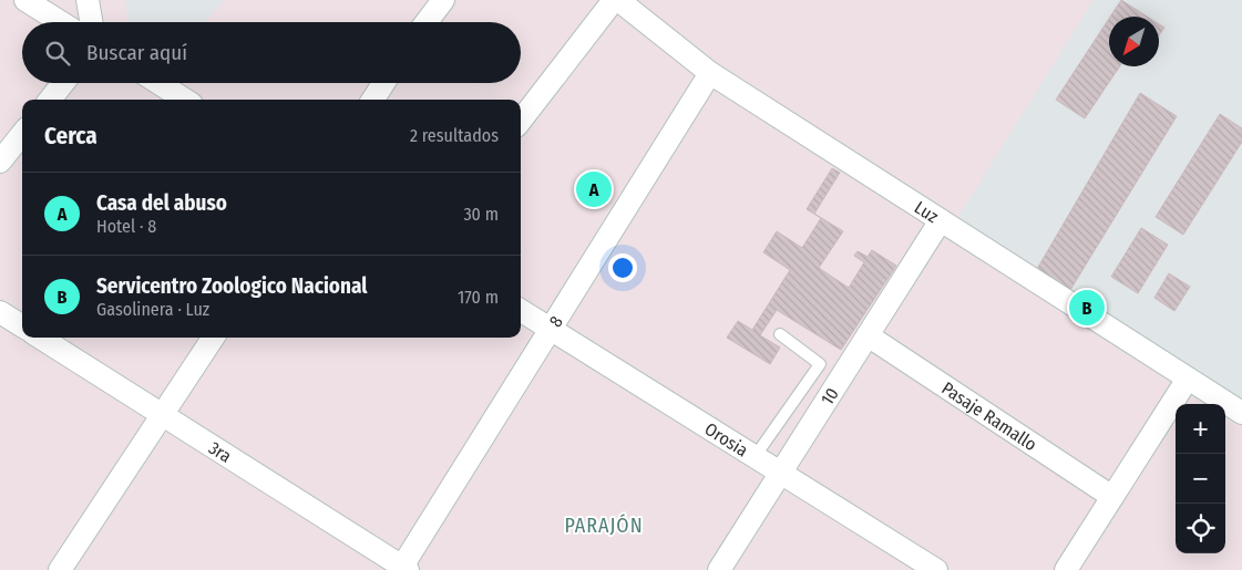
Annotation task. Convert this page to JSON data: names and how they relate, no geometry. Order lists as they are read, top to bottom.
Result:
{
  "streets": {
    "street": [
      "Luz",
      "8",
      "10",
      "Pasaje Ramallo",
      "Orosia",
      "3ra"
    ]
  },
  "crossings": [
    ["Luz", "8"],
    ["Luz", "10"],
    ["8", "Orosia"],
    ["8", "3ra"],
    ["10", "Pasaje Ramallo"],
    ["10", "Orosia"]
  ],
  "districts": ["PARAJÓN"],
  "north": "bottom left",
  "page": {
    "search": "Buscar aquí",
    "heading": ["Cerca", "2 resultados"],
    "pins": ["A", "B"],
    "list": [
      {
        "mark": "A",
        "name": "Casa del abuso",
        "note": "Hotel · 8",
        "value": "30 m"
      },
      {
        "mark": "B",
        "name": "Servicentro Zoologico Nacional",
        "note": "Gasolinera · Luz",
        "value": "170 m"
      }
    ],
    "map_buttons": ["+", "−"]
  }
}
